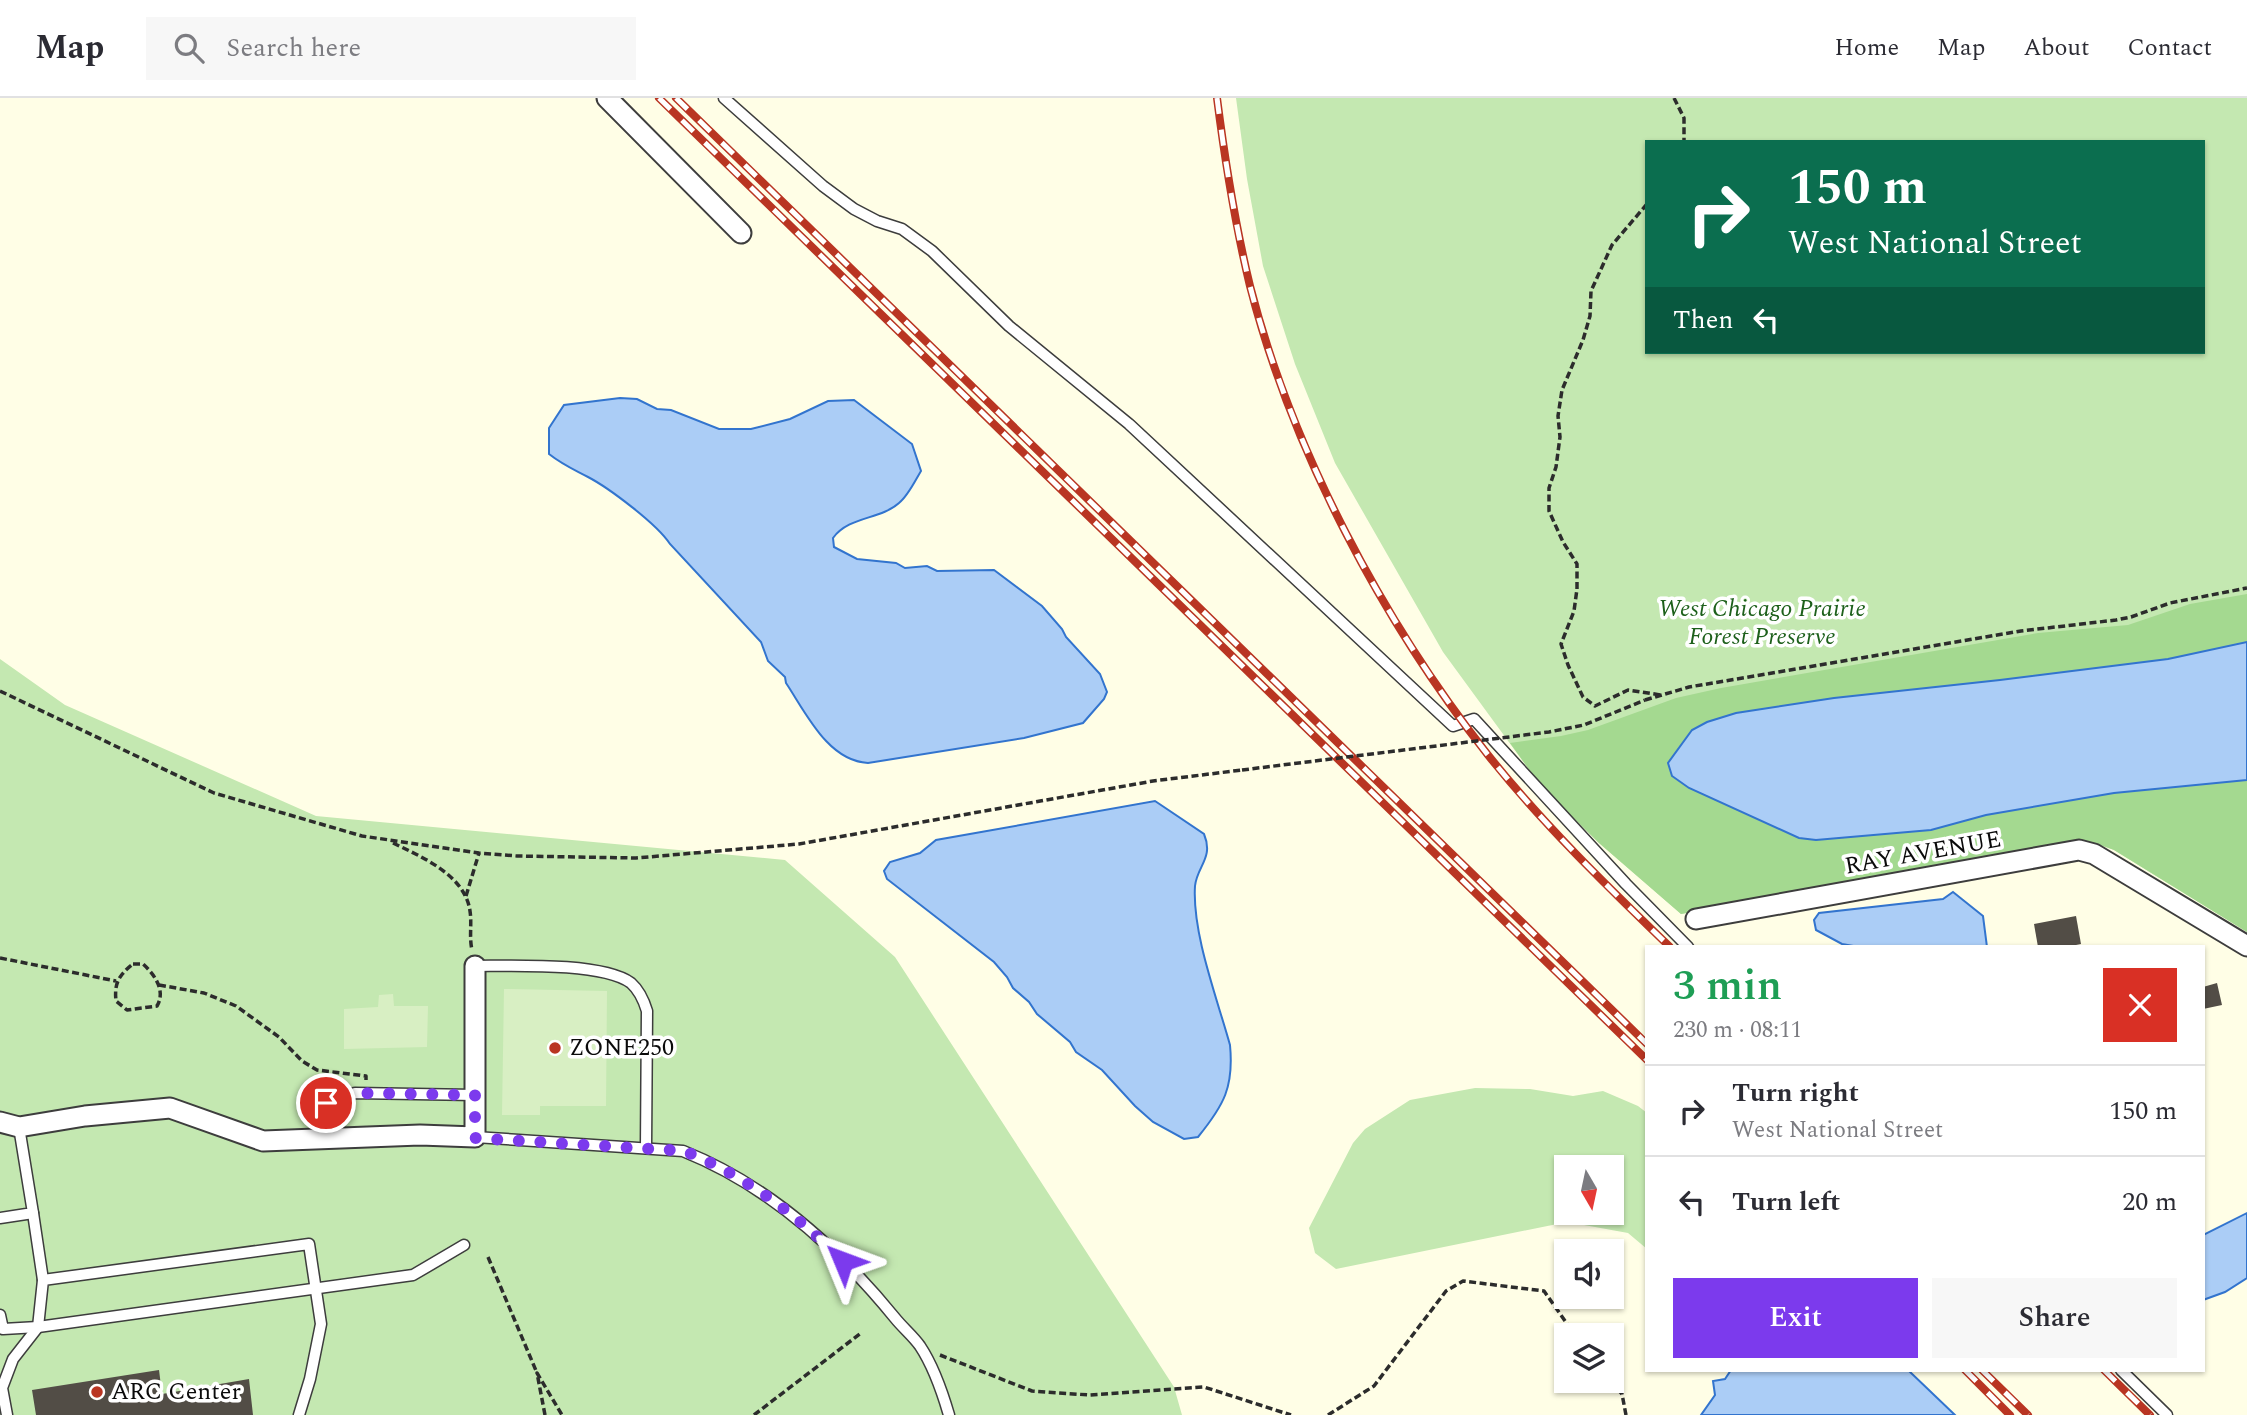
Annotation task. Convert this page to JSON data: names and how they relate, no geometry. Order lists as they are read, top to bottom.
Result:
{
  "streets": {
    "street": ["RAY AVENUE"]
  },
  "parks": ["West Chicago Prairie Forest Preserve"],
  "places": ["ZONE250", "ARC Center"],
  "north": "bottom",
  "page": {
    "header": "Map",
    "search": "Search here",
    "nav": [
      "Home",
      "Map",
      "About",
      "Contact"
    ],
    "turn": ["150 m", "West National Street"],
    "then": "Then",
    "heading": ["3 min", "230 m · 08:11"],
    "list": [
      {
        "name": "Turn right",
        "note": "West National Street",
        "value": "150 m"
      },
      {
        "name": "Turn left",
        "value": "20 m"
      }
    ],
    "buttons": ["Exit", "Share"]
  }
}
